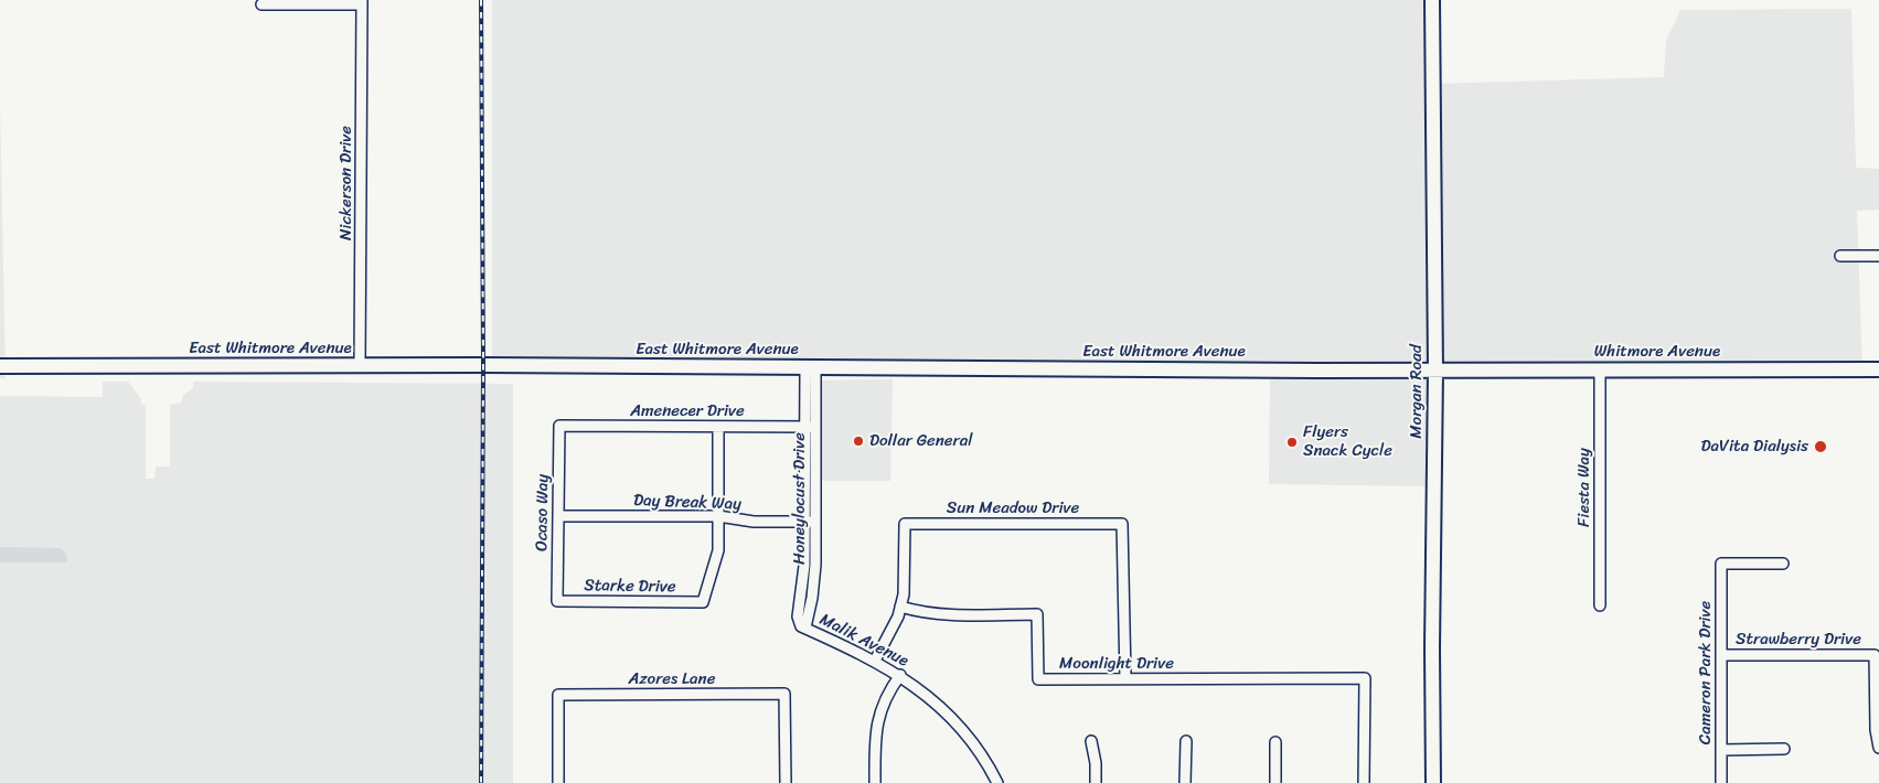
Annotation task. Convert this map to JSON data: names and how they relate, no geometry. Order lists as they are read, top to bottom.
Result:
{
  "streets": {
    "main road": ["East Whitmore Avenue", "Whitmore Avenue", "Morgan Road"],
    "street": [
      "Nickerson Drive",
      "Amenecer Drive",
      "Fiesta Way",
      "Honeylocust Drive",
      "Day Break Way",
      "Sun Meadow Drive",
      "Ocaso Way",
      "Starke Drive",
      "Strawberry Drive",
      "Malik Avenue",
      "Moonlight Drive",
      "Cameron Park Drive",
      "Azores Lane"
    ]
  },
  "crossings": [
    ["Nickerson Drive", "East Whitmore Avenue"],
    ["East Whitmore Avenue", "Whitmore Avenue"],
    ["East Whitmore Avenue", "Morgan Road"],
    ["East Whitmore Avenue", "Honeylocust Drive"],
    ["Whitmore Avenue", "Morgan Road"],
    ["Whitmore Avenue", "Fiesta Way"],
    ["Amenecer Drive", "Honeylocust Drive"],
    ["Amenecer Drive", "Ocaso Way"],
    ["Honeylocust Drive", "Day Break Way"],
    ["Honeylocust Drive", "Malik Avenue"],
    ["Day Break Way", "Ocaso Way"],
    ["Day Break Way", "Starke Drive"],
    ["Sun Meadow Drive", "Moonlight Drive"],
    ["Ocaso Way", "Starke Drive"],
    ["Strawberry Drive", "Cameron Park Drive"]
  ],
  "places": ["Dollar General", "Flyers Snack Cycle", "DaVita Dialysis"]
}
